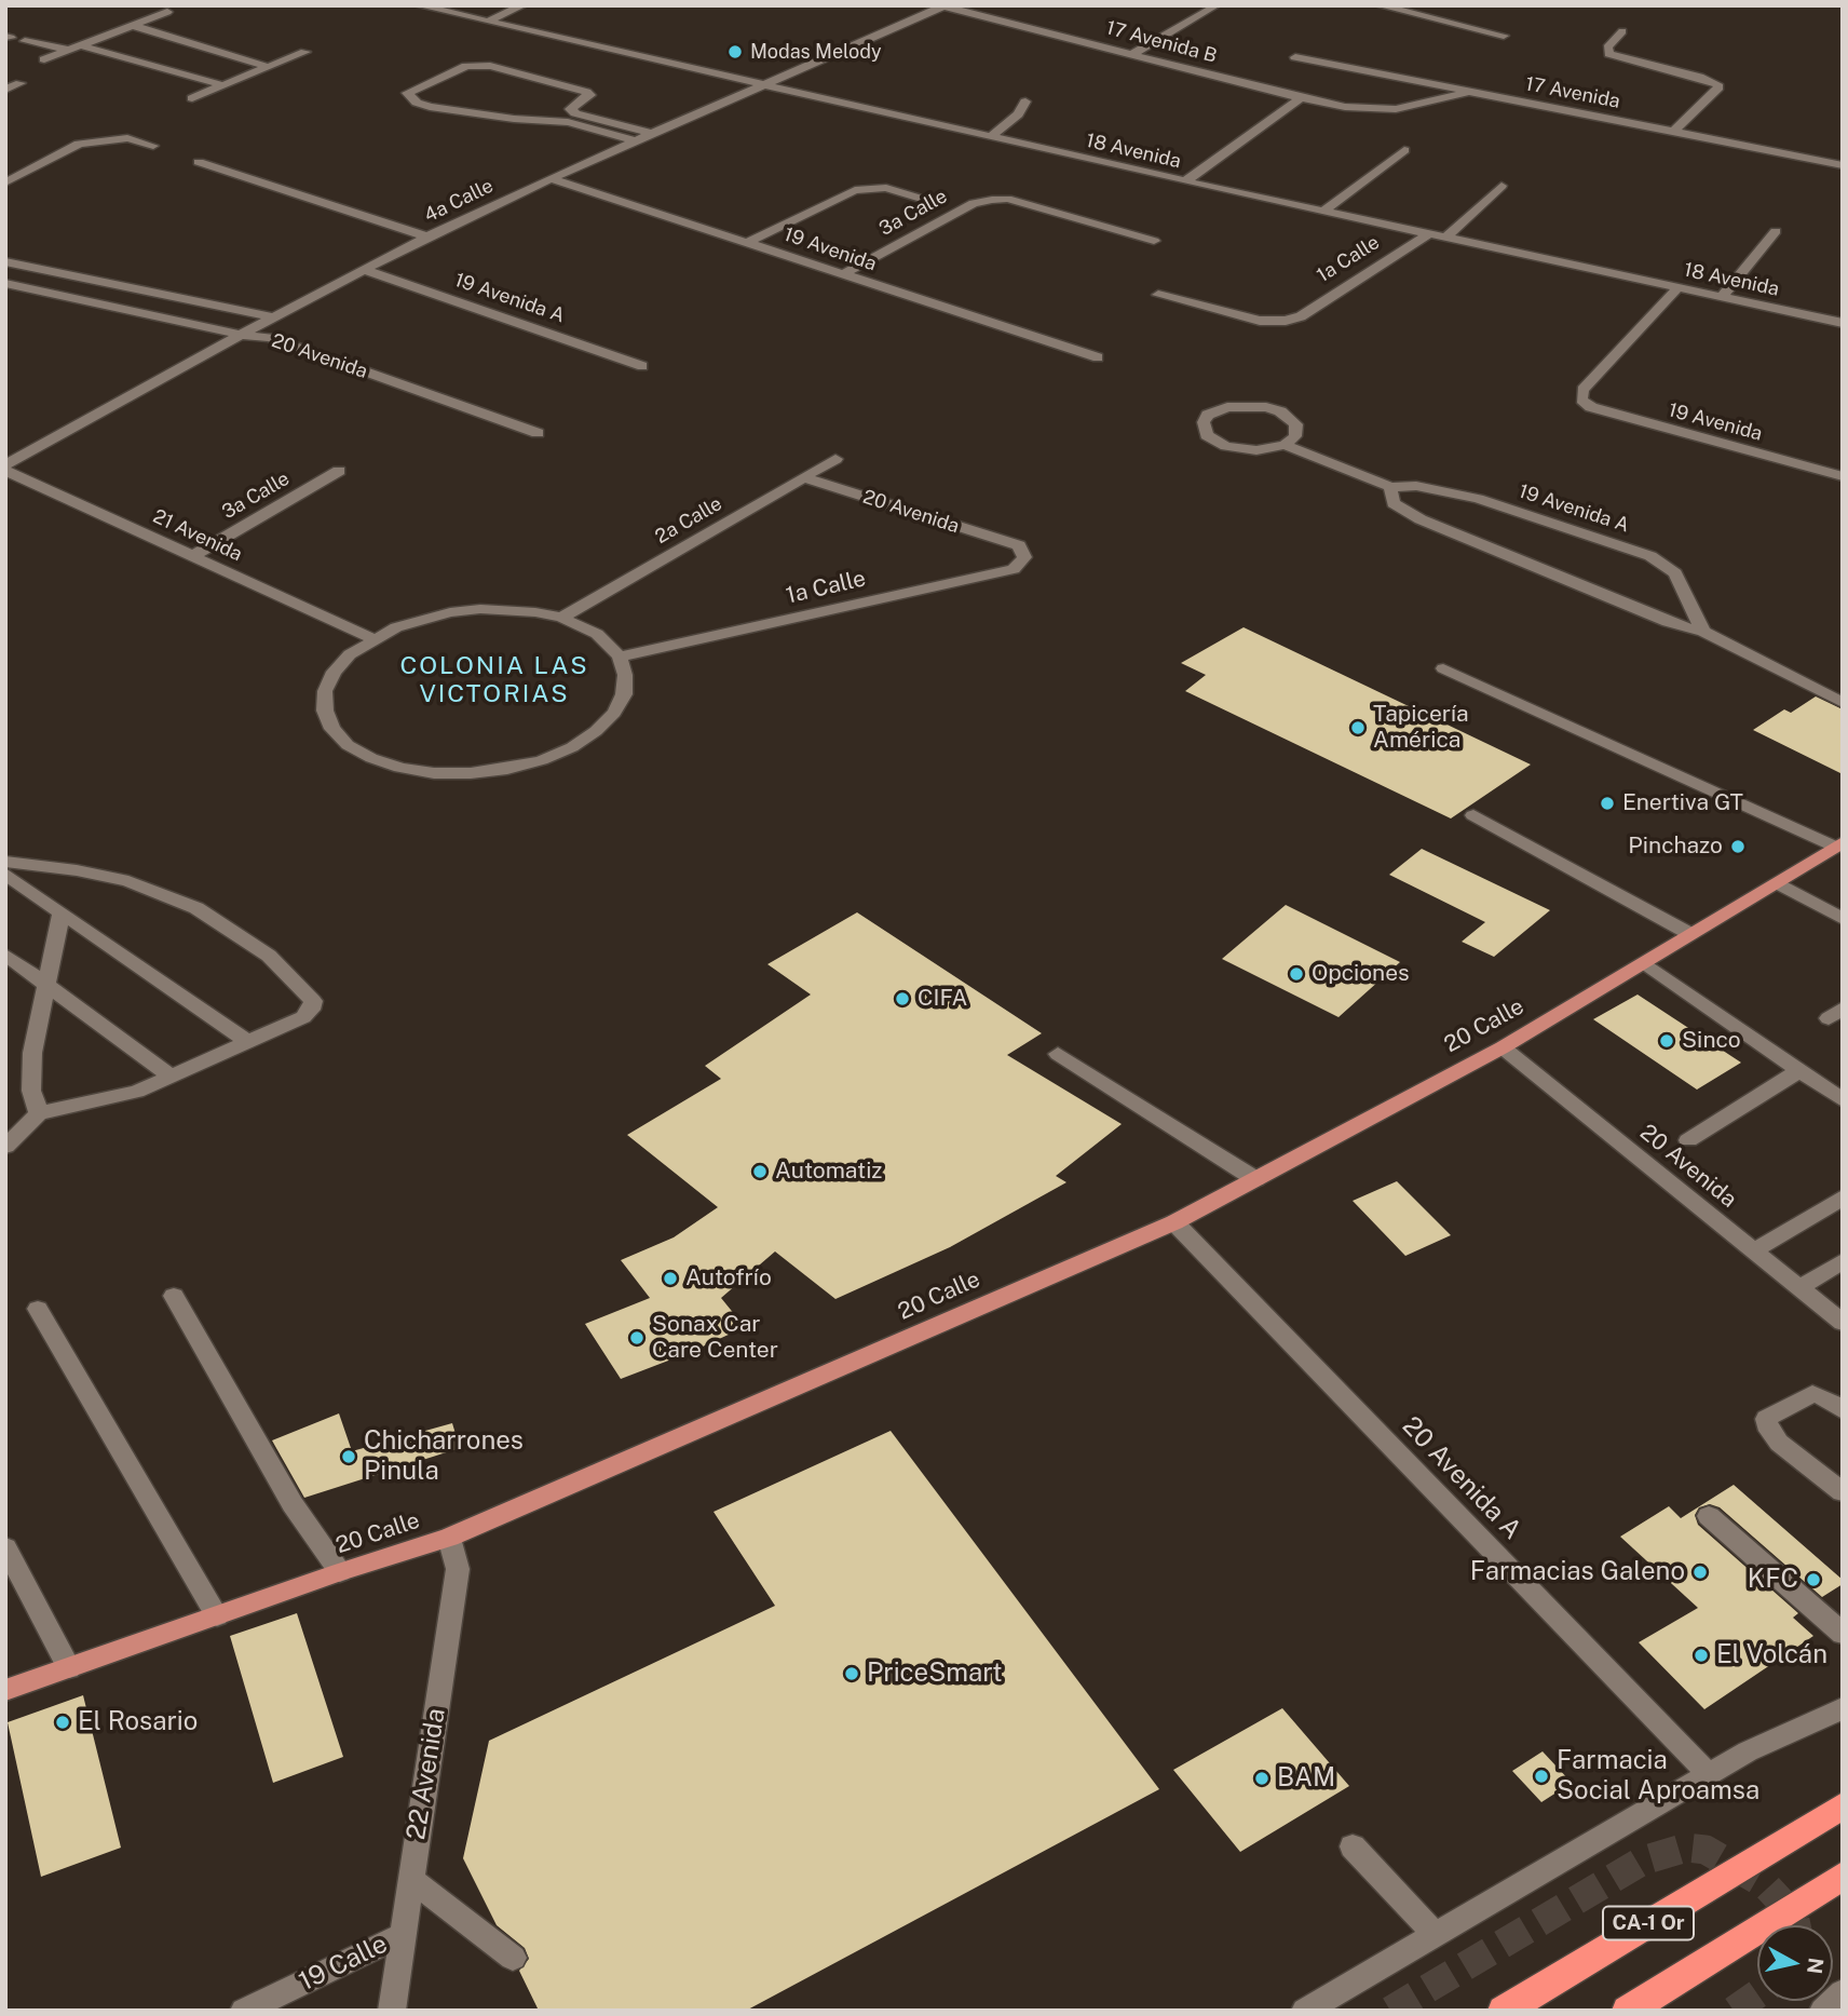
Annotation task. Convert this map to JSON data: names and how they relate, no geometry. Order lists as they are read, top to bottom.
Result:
{
  "streets": {
    "highway": ["CA-1 Or"],
    "main road": ["20 Calle"],
    "street": [
      "17 Avenida B",
      "17 Avenida",
      "18 Avenida",
      "4a Calle",
      "3a Calle",
      "19 Avenida",
      "1a Calle",
      "19 Avenida A",
      "20 Avenida",
      "2a Calle",
      "21 Avenida",
      "20 Avenida A",
      "22 Avenida",
      "19 Calle"
    ]
  },
  "crossings": [
    ["17 Avenida B", "17 Avenida"],
    ["17 Avenida B", "4a Calle"],
    ["18 Avenida", "4a Calle"],
    ["18 Avenida", "19 Avenida"],
    ["18 Avenida", "1a Calle"],
    ["4a Calle", "19 Avenida"],
    ["4a Calle", "19 Avenida A"],
    ["4a Calle", "20 Avenida"],
    ["4a Calle", "21 Avenida"],
    ["3a Calle", "19 Avenida"],
    ["3a Calle", "21 Avenida"],
    ["1a Calle", "20 Avenida"],
    ["1a Calle", "2a Calle"],
    ["1a Calle", "21 Avenida"],
    ["20 Avenida", "2a Calle"],
    ["20 Avenida", "20 Calle"],
    ["2a Calle", "21 Avenida"],
    ["20 Calle", "20 Avenida A"],
    ["20 Calle", "22 Avenida"],
    ["22 Avenida", "19 Calle"]
  ],
  "districts": ["COLONIA LAS VICTORIAS"],
  "places": [
    "Modas Melody",
    "Tapicería América",
    "Enertiva GT",
    "Pinchazo",
    "Opciones",
    "CIFA",
    "Sinco",
    "Automatiz",
    "Autofrío",
    "Sonax Car Care Center",
    "Chicharrones Pinula",
    "Farmacias Galeno",
    "KFC",
    "El Volcán",
    "PriceSmart",
    "El Rosario",
    "Farmacia Social Aproamsa",
    "BAM"
  ],
  "north": "right"
}
